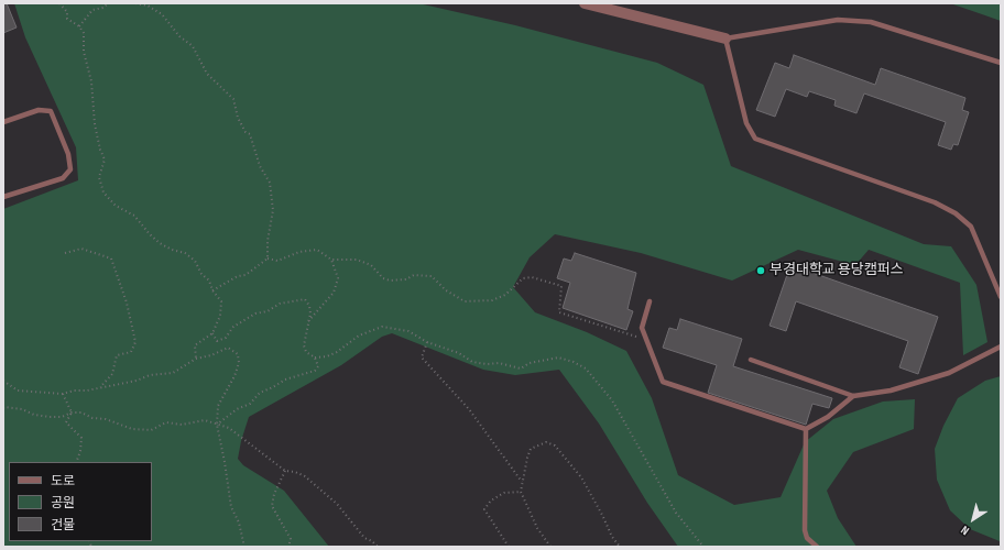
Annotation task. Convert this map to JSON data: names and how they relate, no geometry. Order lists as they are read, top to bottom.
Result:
{
  "places": ["부경대학교 용당캠퍼스"],
  "legend": ["도로", "공원", "건물"],
  "north": "bottom left"
}
